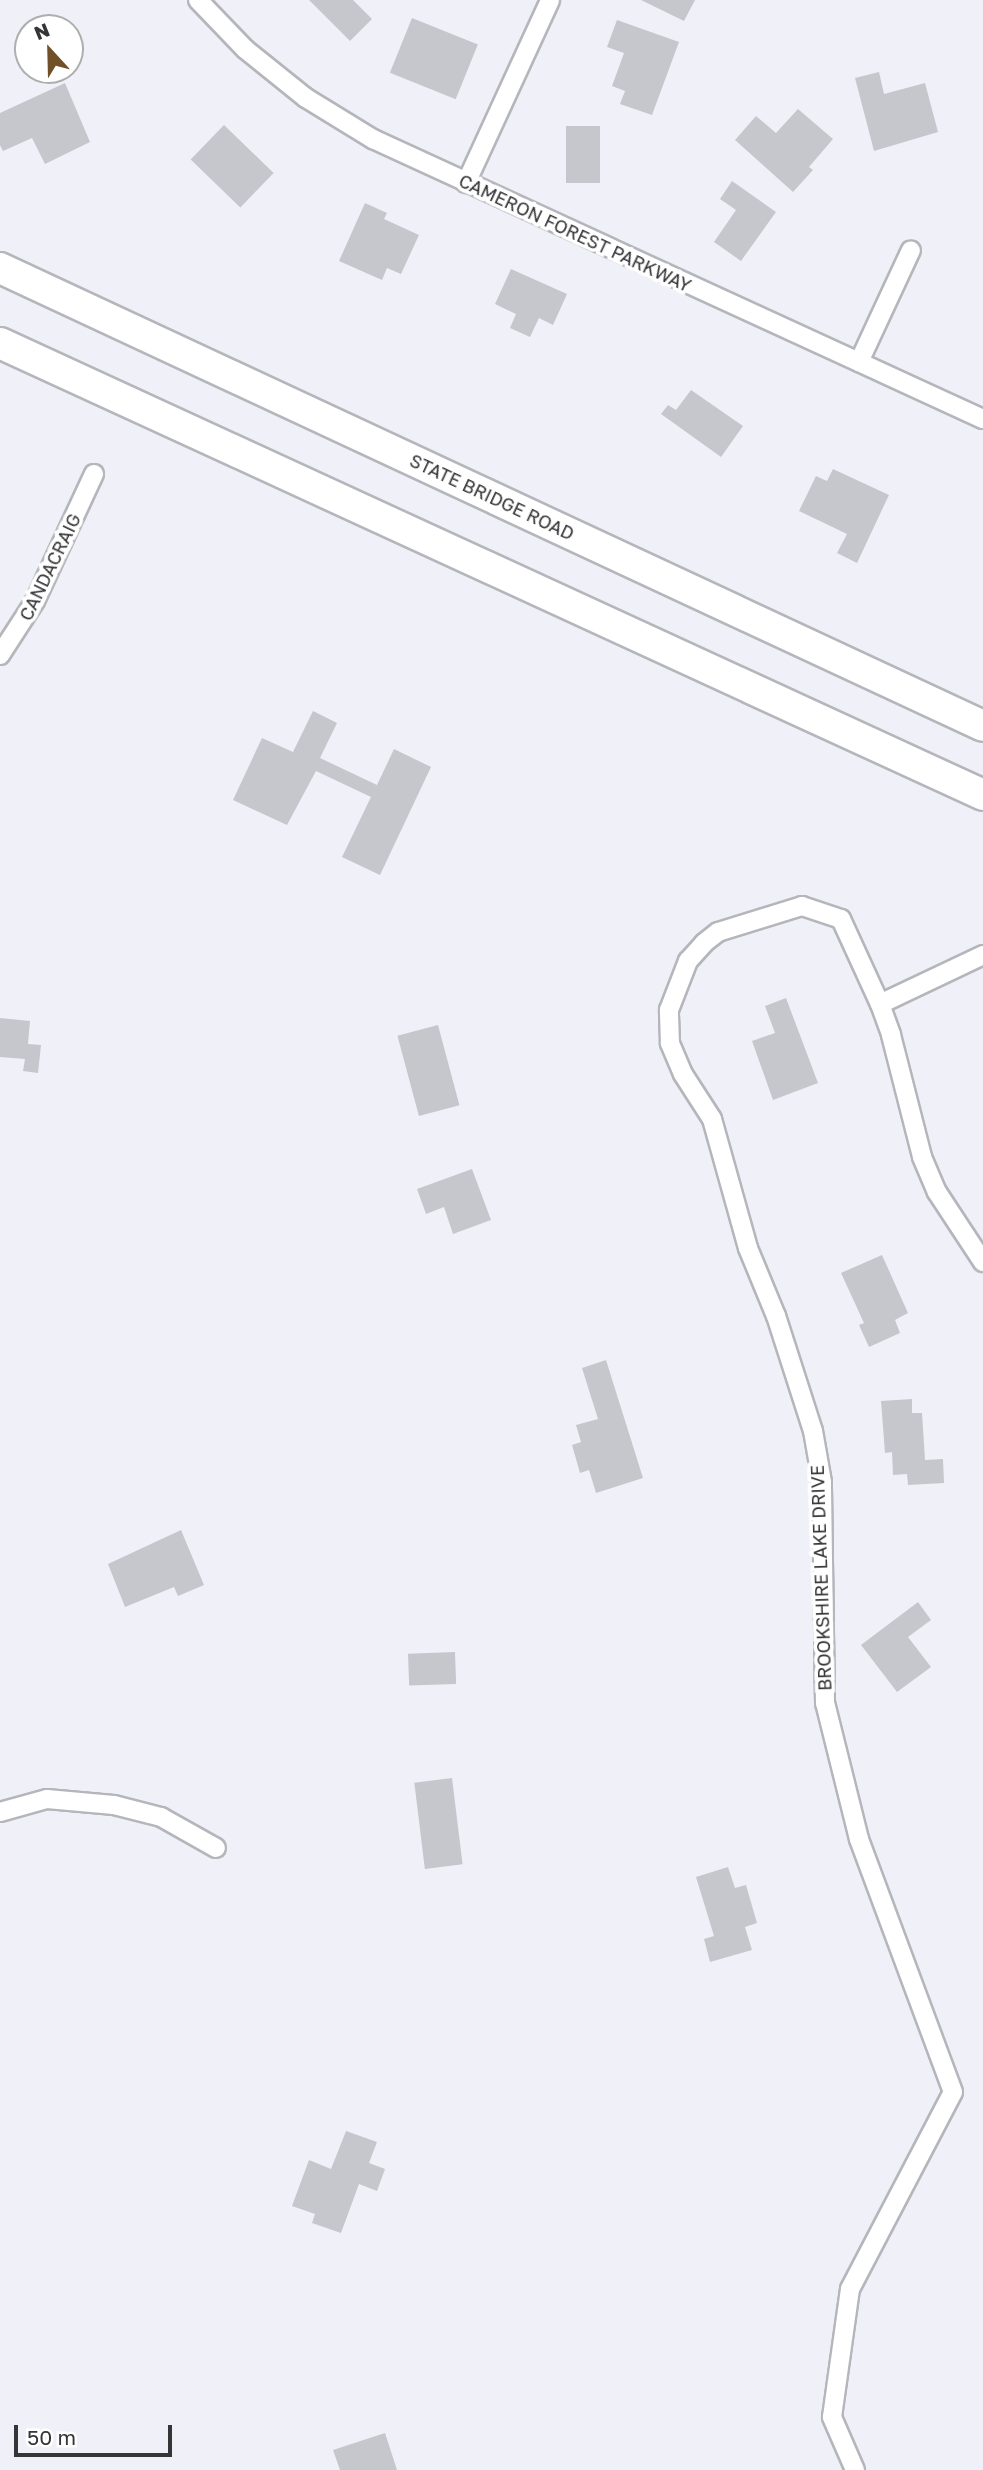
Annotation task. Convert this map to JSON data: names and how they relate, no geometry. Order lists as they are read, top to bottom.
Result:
{
  "streets": {
    "highway": ["STATE BRIDGE ROAD"],
    "street": ["CAMERON FOREST PARKWAY", "CANDACRAIG", "BROOKSHIRE LAKE DRIVE"]
  },
  "scale_bar": "50 m",
  "north": "top"
}
